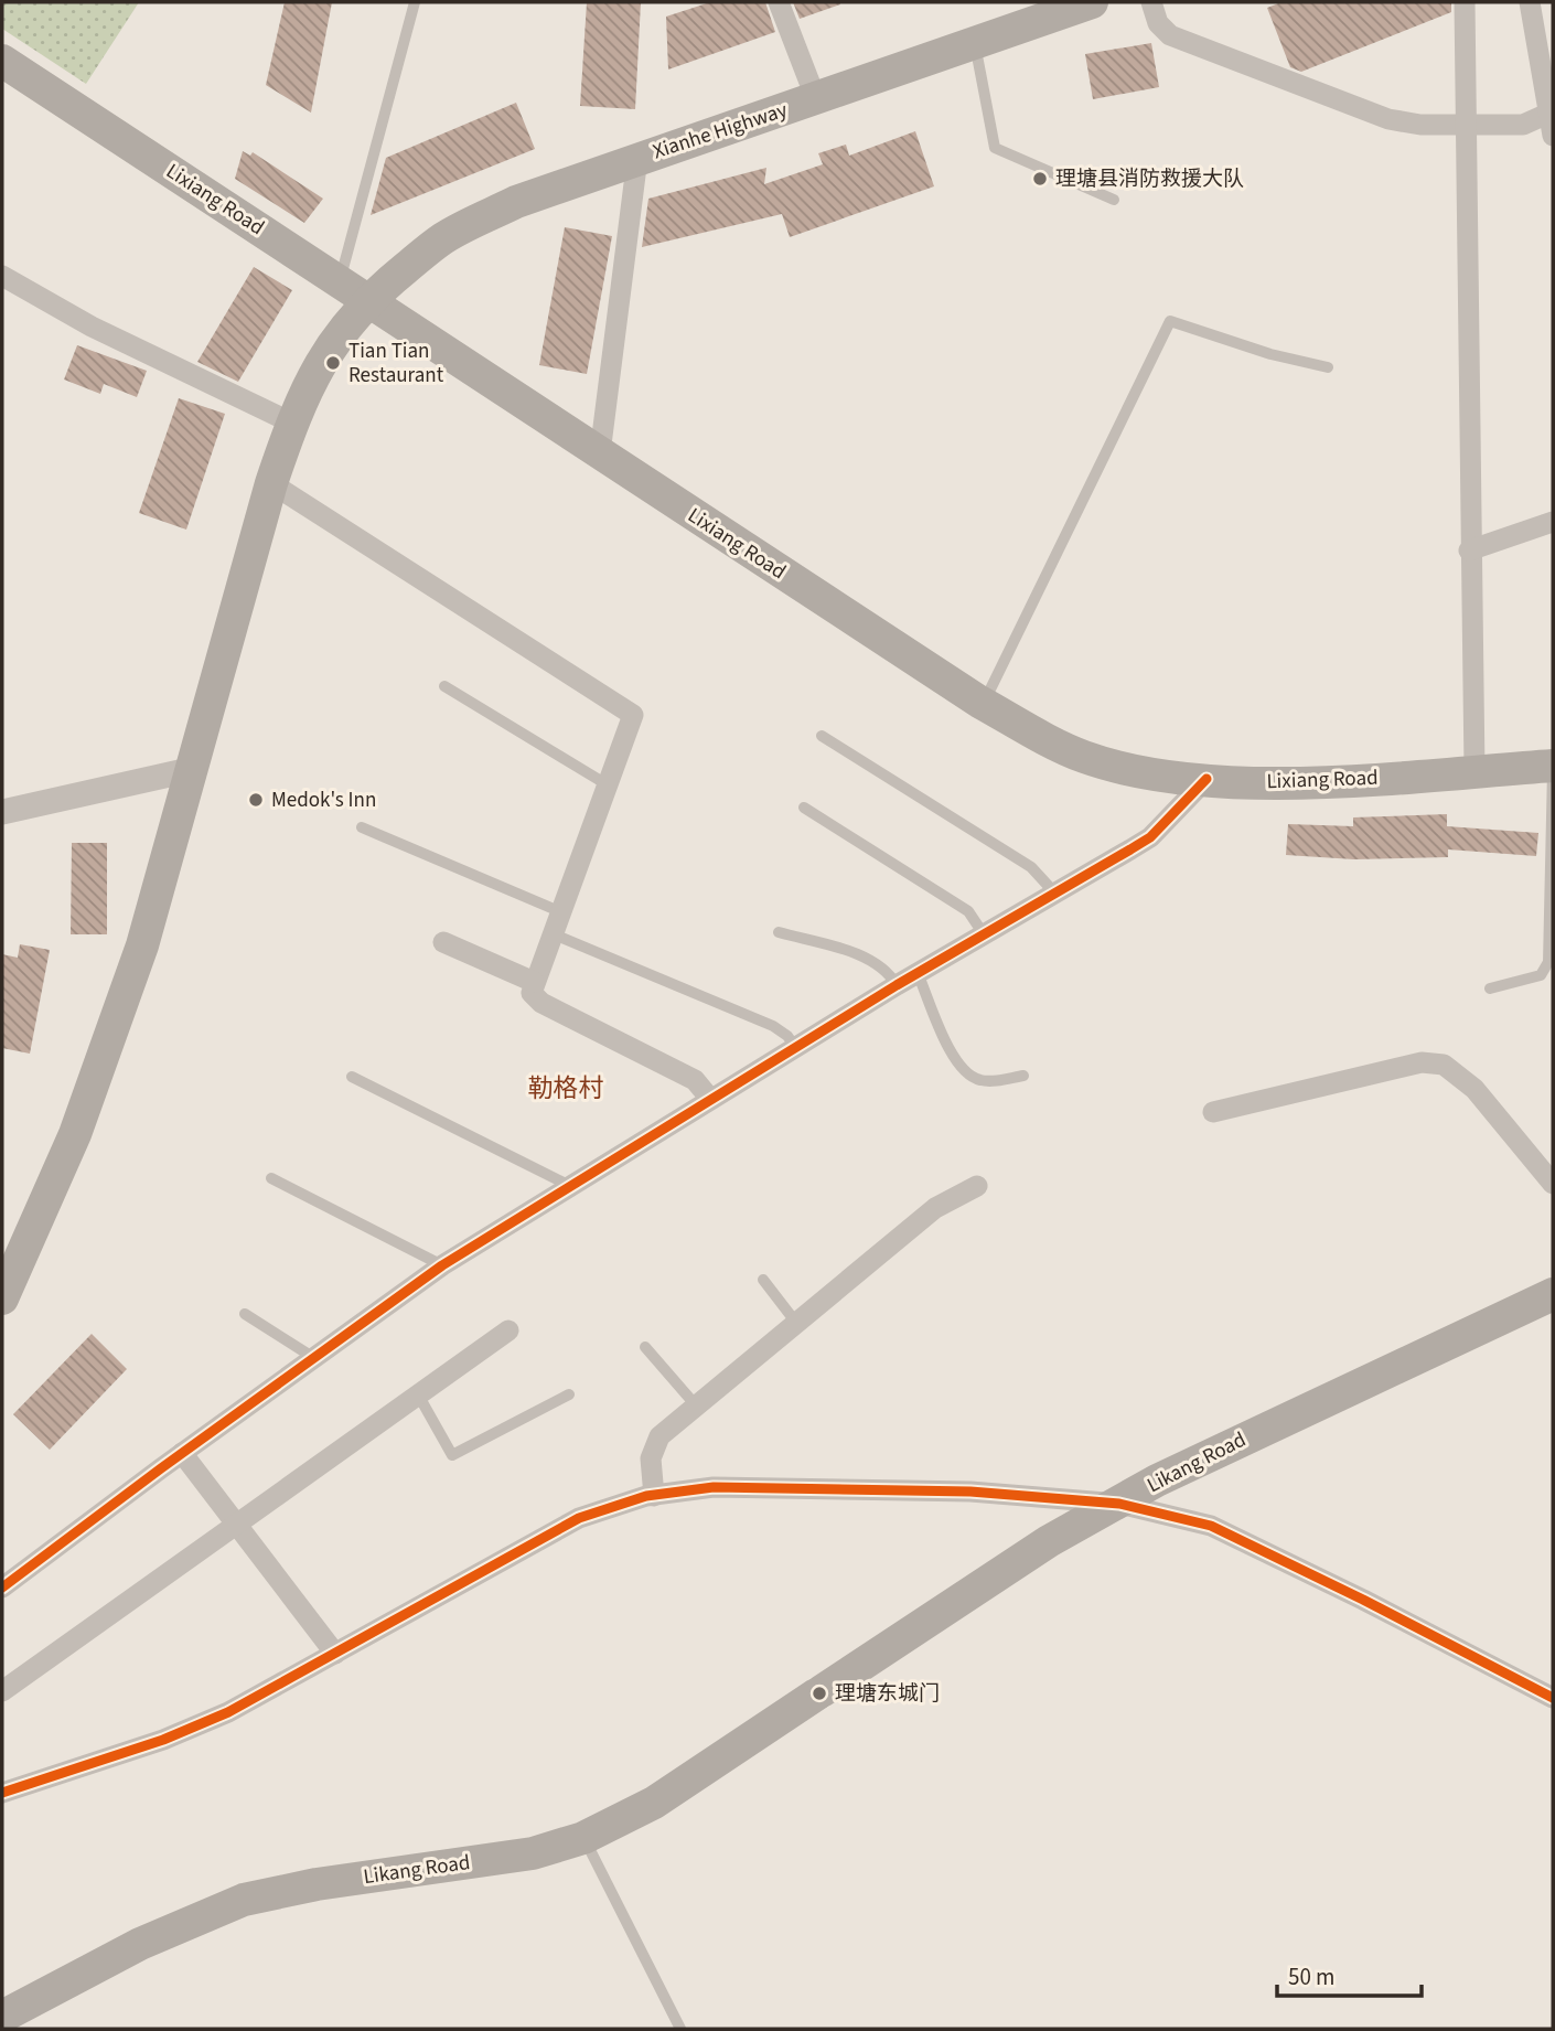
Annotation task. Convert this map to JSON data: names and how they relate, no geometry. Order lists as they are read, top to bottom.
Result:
{
  "streets": {
    "main road": ["Xianhe Highway", "Lixiang Road", "Likang Road"]
  },
  "crossings": [
    ["Xianhe Highway", "Lixiang Road"]
  ],
  "districts": ["勒格村"],
  "places": [
    "理塘县消防救援大队",
    "Tian Tian Restaurant",
    "Medok's Inn",
    "理塘东城门"
  ],
  "scale_bar": "50 m"
}
